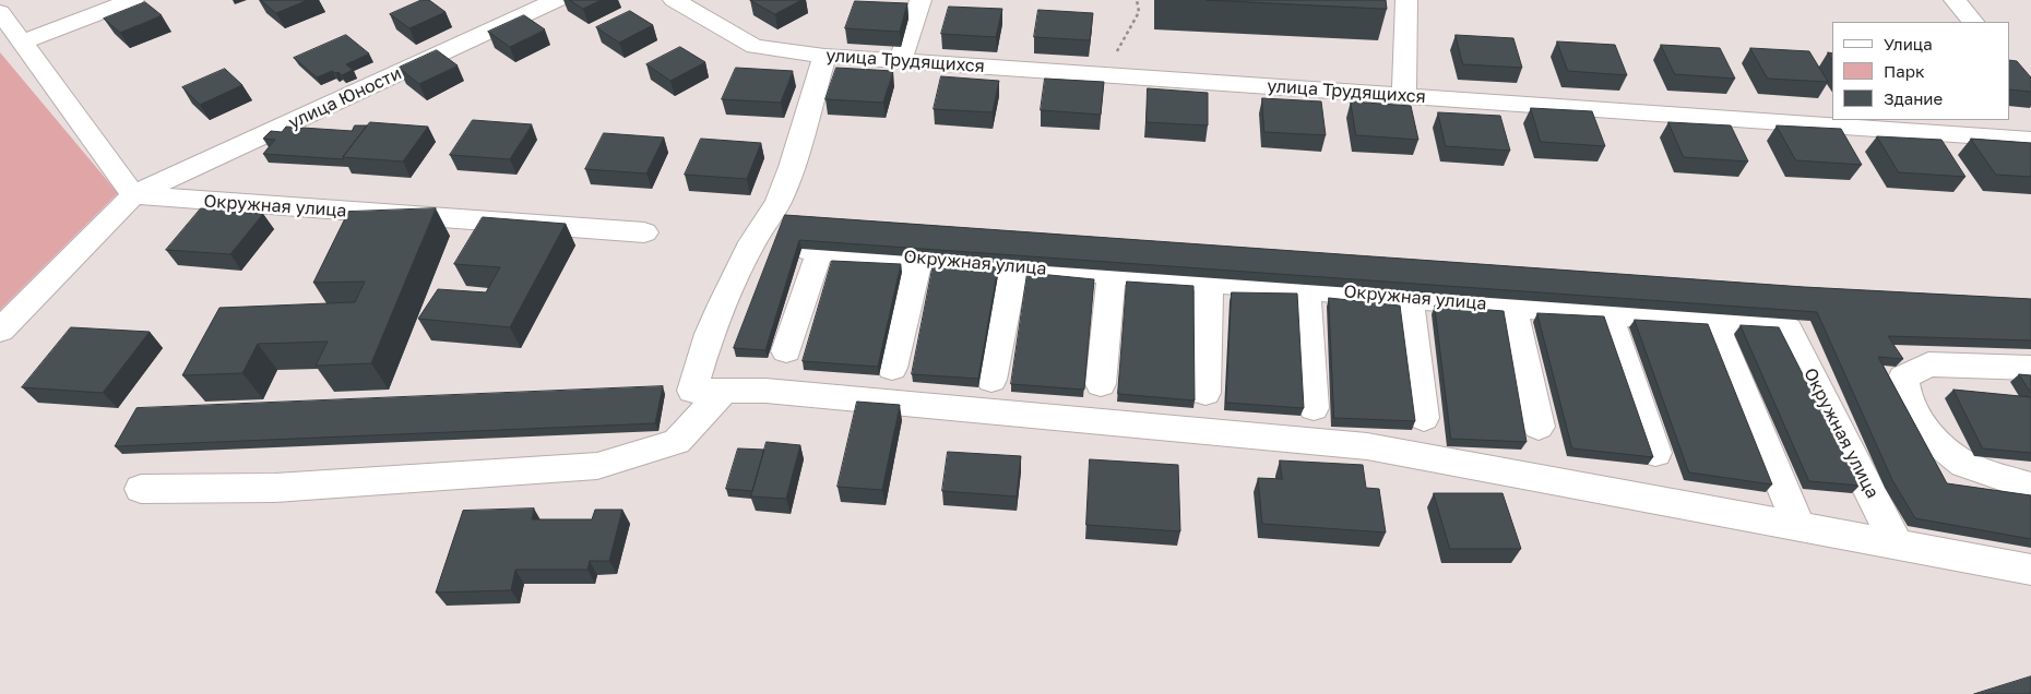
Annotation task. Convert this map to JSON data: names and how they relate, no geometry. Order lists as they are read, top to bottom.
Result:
{
  "streets": {
    "street": ["улица Трудящихся", "улица Юности", "Окружная улица"]
  },
  "crossings": [
    ["улица Юности", "Окружная улица"]
  ],
  "legend": ["Улица", "Парк", "Здание"]
}
